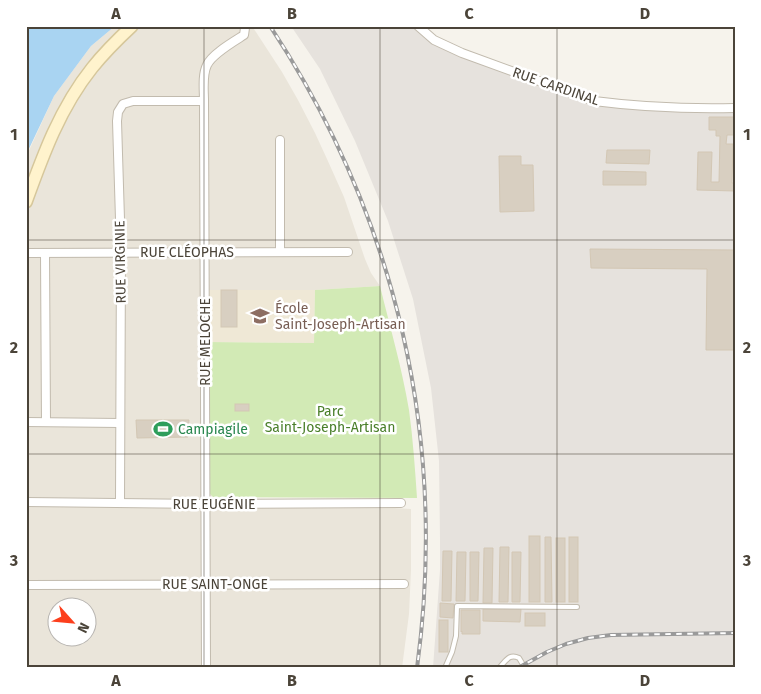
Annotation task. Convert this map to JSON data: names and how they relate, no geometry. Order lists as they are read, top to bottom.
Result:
{
  "streets": {
    "street": [
      "RUE CARDINAL",
      "RUE CLÉOPHAS",
      "RUE VIRGINIE",
      "RUE MELOCHE",
      "RUE EUGÉNIE",
      "RUE SAINT-ONGE"
    ]
  },
  "crossings": [
    ["RUE CLÉOPHAS", "RUE VIRGINIE"],
    ["RUE CLÉOPHAS", "RUE MELOCHE"],
    ["RUE VIRGINIE", "RUE MELOCHE"],
    ["RUE VIRGINIE", "RUE EUGÉNIE"],
    ["RUE MELOCHE", "RUE EUGÉNIE"],
    ["RUE MELOCHE", "RUE SAINT-ONGE"]
  ],
  "parks": ["Parc Saint-Joseph-Artisan"],
  "places": {
    "school or university": ["École Saint-Joseph-Artisan"],
    "sports": ["Campiagile"]
  },
  "north": "bottom right",
  "grid": {
    "columns": [
      "A",
      "B",
      "C",
      "D"
    ],
    "rows": ["1", "2", "3"]
  }
}
